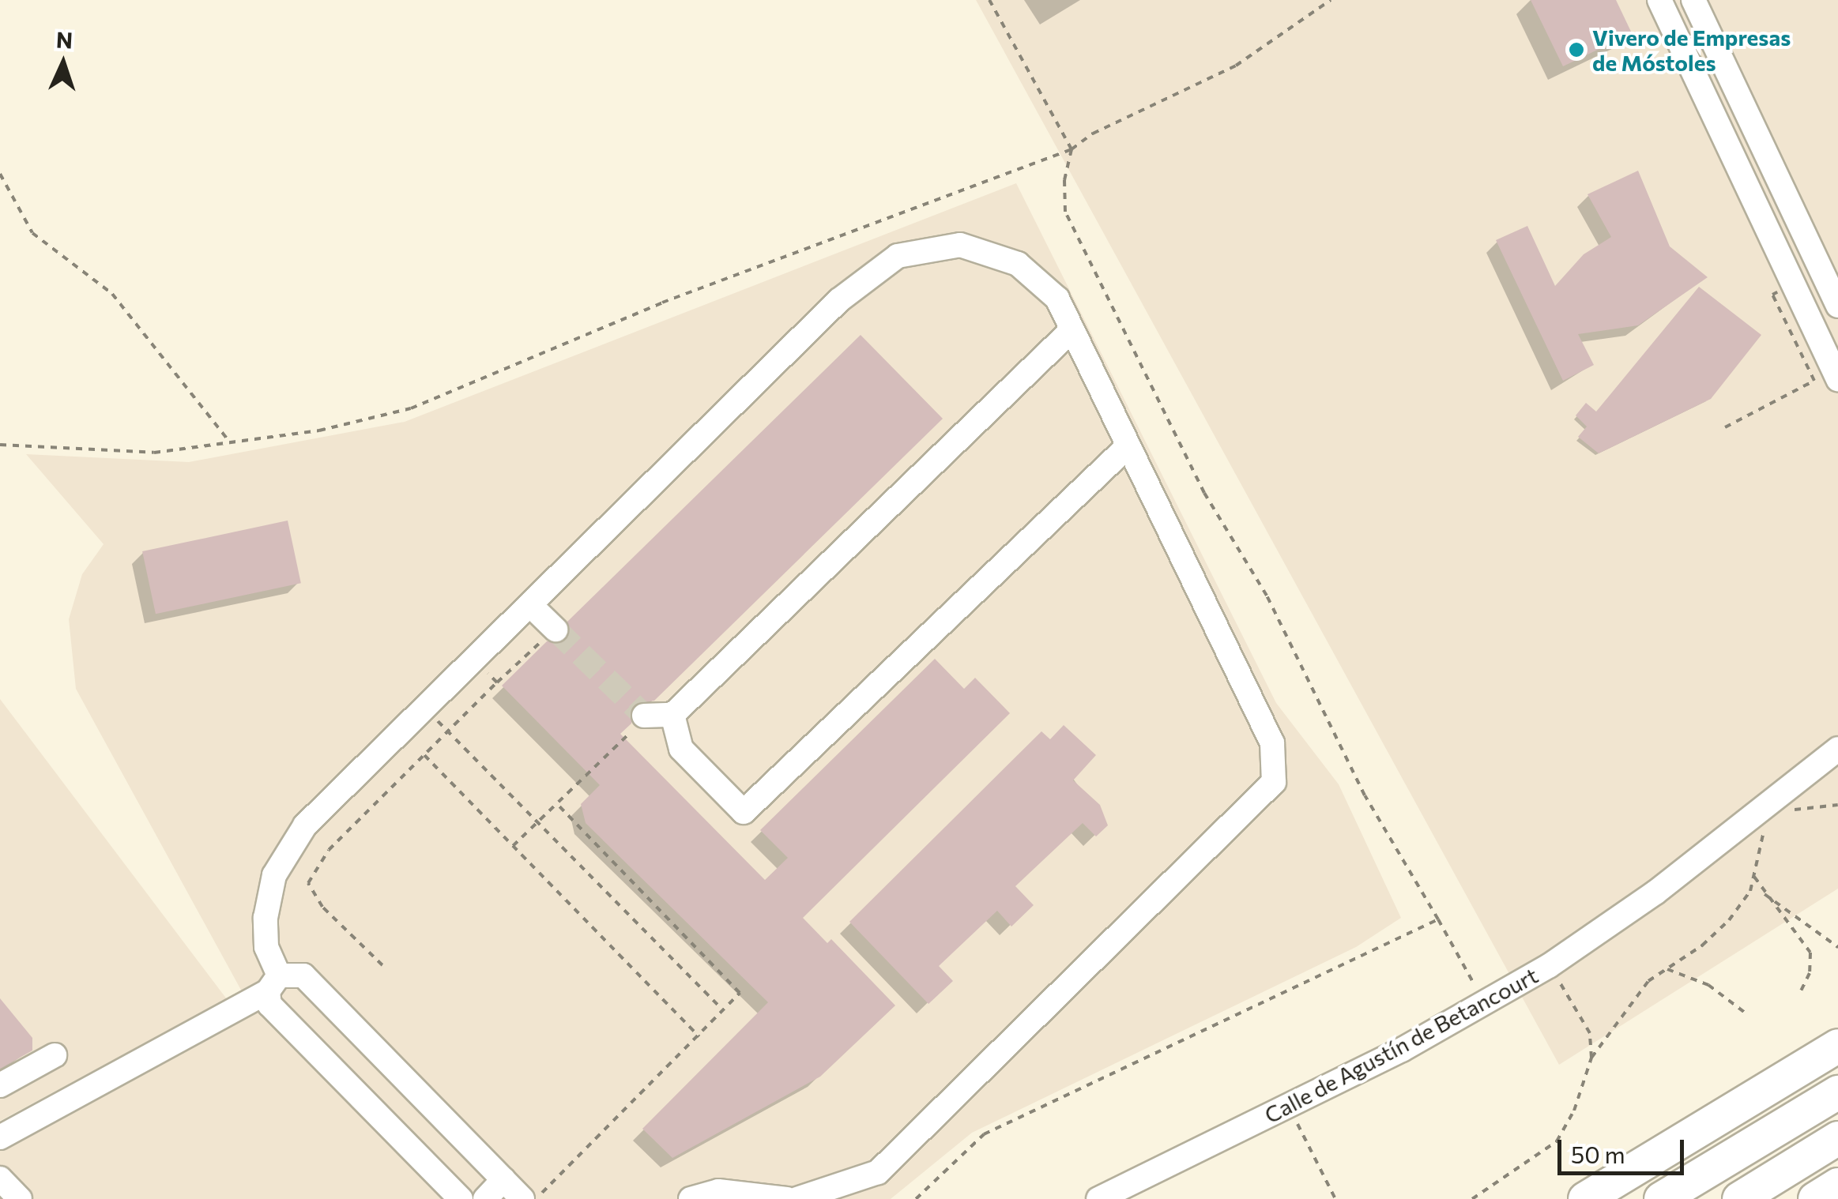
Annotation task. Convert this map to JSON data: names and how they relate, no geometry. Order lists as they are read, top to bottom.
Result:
{
  "streets": {
    "street": ["Calle de Agustín de Betancourt"]
  },
  "places": ["Vivero de Empresas de Móstoles"],
  "scale_bar": "50 m",
  "north": "top"
}
